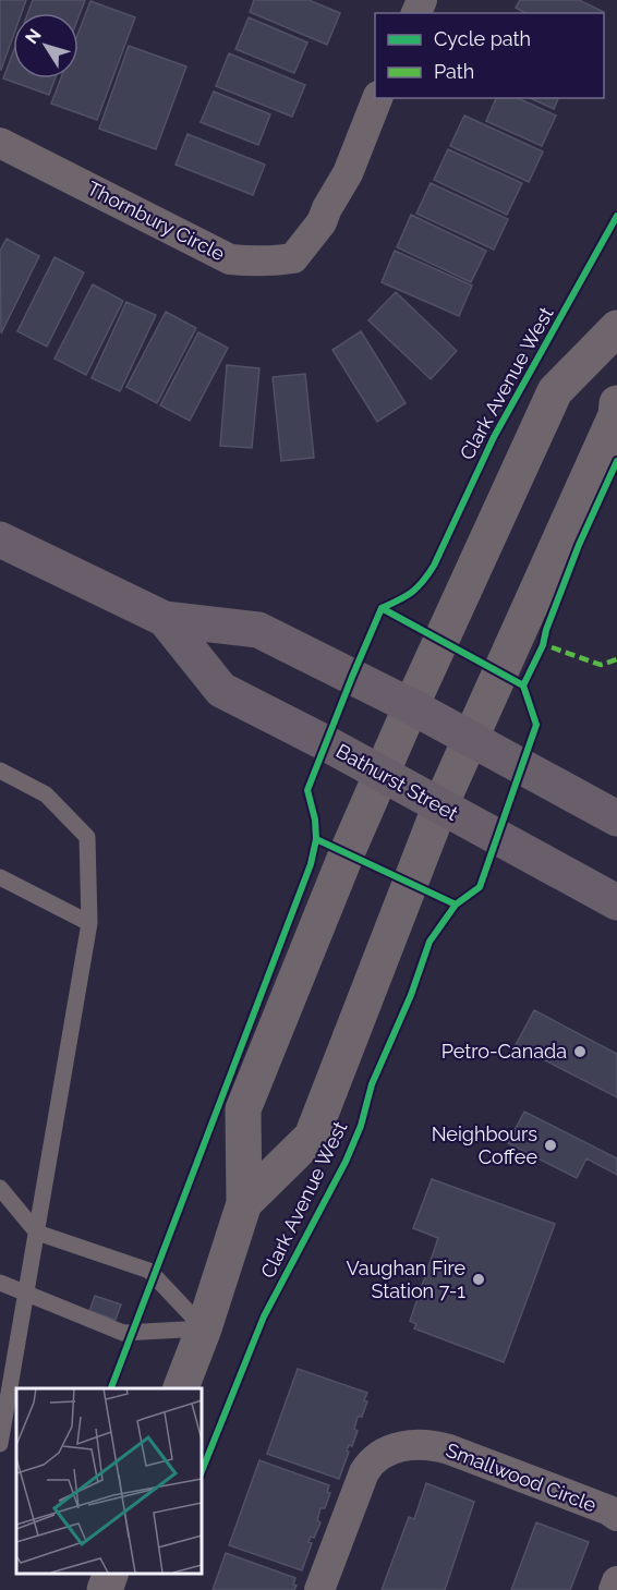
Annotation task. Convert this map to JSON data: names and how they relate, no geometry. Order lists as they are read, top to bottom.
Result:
{
  "streets": {
    "main road": ["Bathurst Street"],
    "street": ["Thornbury Circle", "Clark Avenue West", "Smallwood Circle"]
  },
  "crossings": [
    ["Clark Avenue West", "Bathurst Street"]
  ],
  "places": ["Petro-Canada", "Neighbours Coffee", "Vaughan Fire Station 7-1"],
  "legend": ["Cycle path", "Path"],
  "north": "top left"
}
